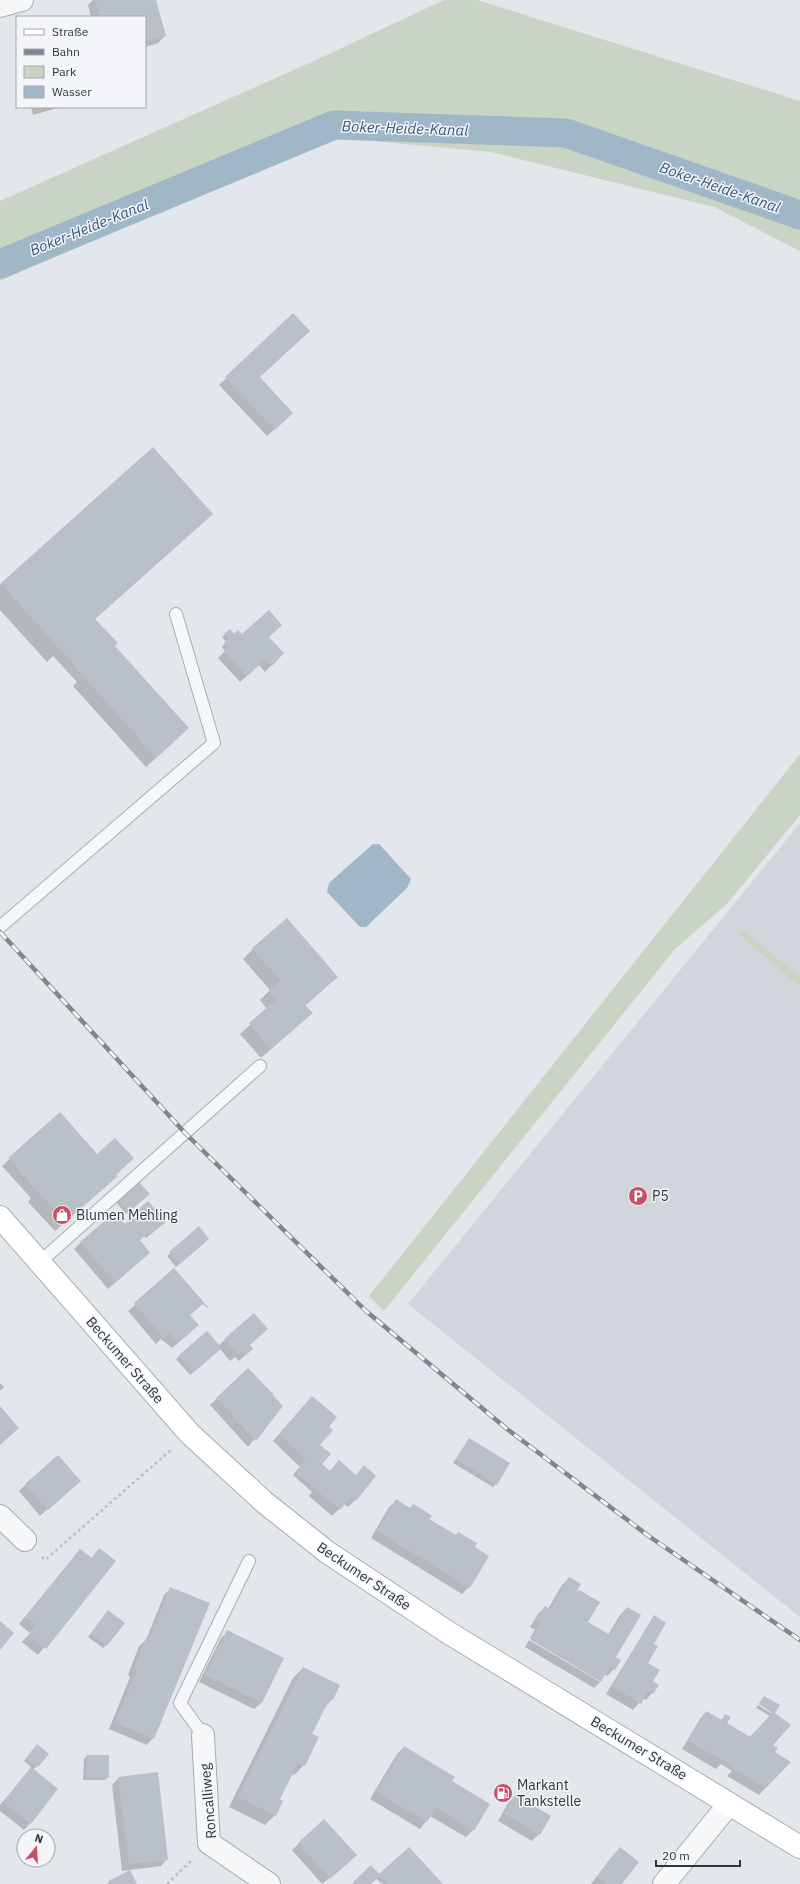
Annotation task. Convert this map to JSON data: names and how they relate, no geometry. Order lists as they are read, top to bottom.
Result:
{
  "streets": {
    "main road": ["Beckumer Straße"],
    "street": ["Roncalliweg"]
  },
  "water": ["Boker-Heide-Kanal"],
  "places": {
    "parking": ["P5"],
    "shop": ["Blumen Mehling"],
    "fuel station": ["Markant Tankstelle"]
  },
  "legend": [
    "Straße",
    "Bahn",
    "Park",
    "Wasser"
  ],
  "scale_bar": "20 m",
  "north": "top"
}
